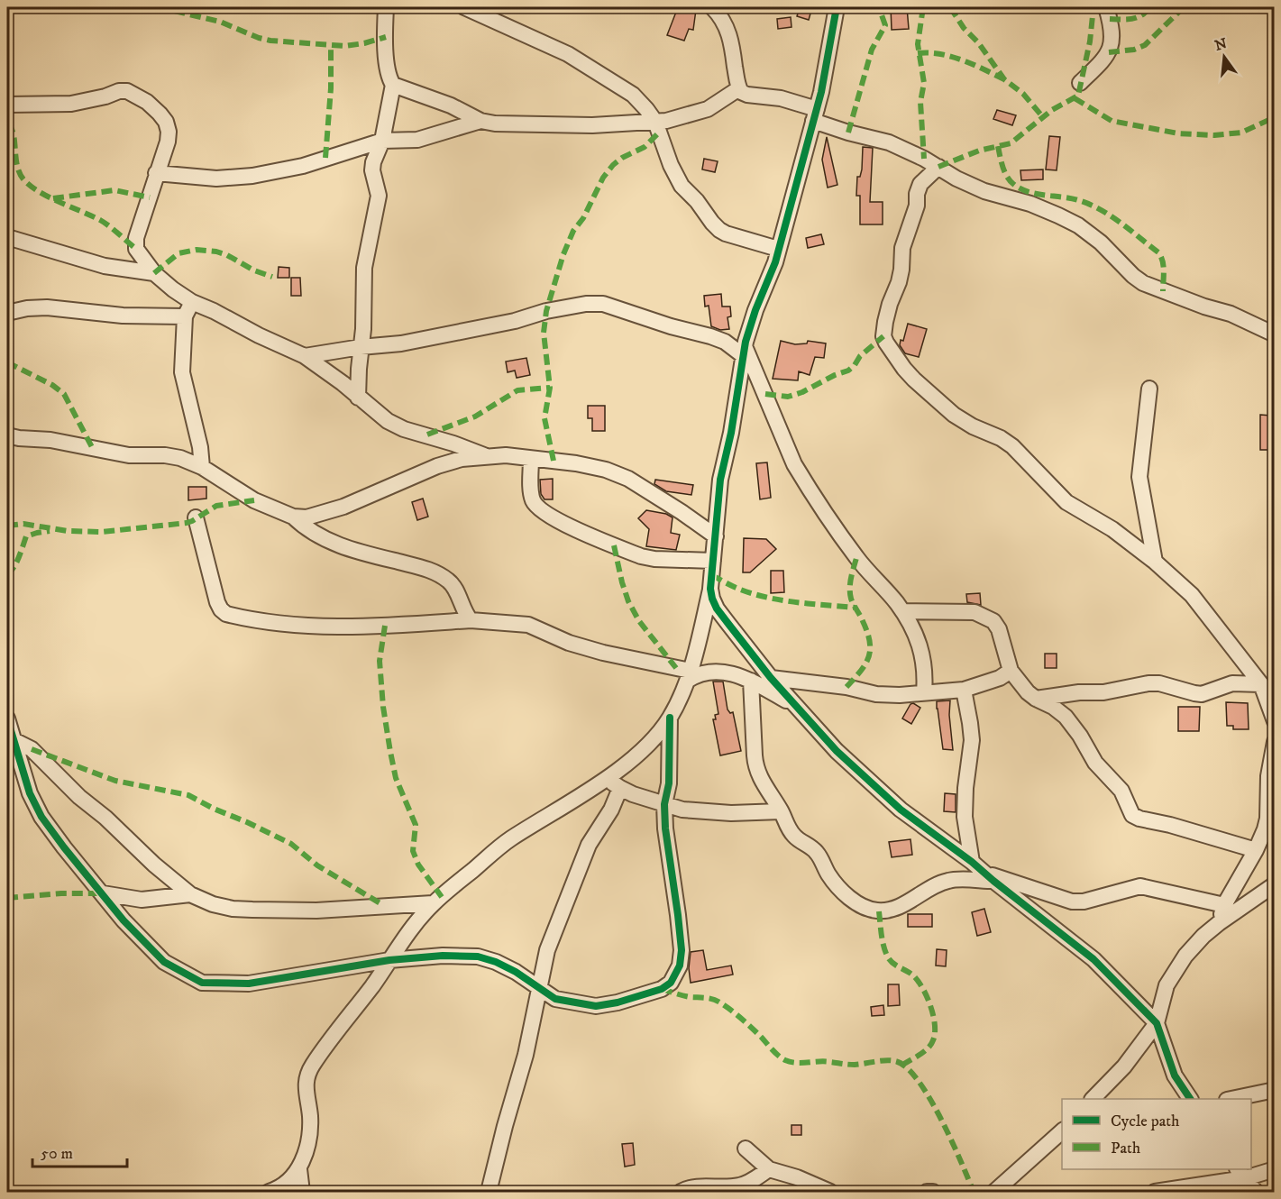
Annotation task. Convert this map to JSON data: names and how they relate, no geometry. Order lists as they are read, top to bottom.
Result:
{
  "legend": ["Cycle path", "Path"],
  "scale_bar": "50 m",
  "north": "top"
}
